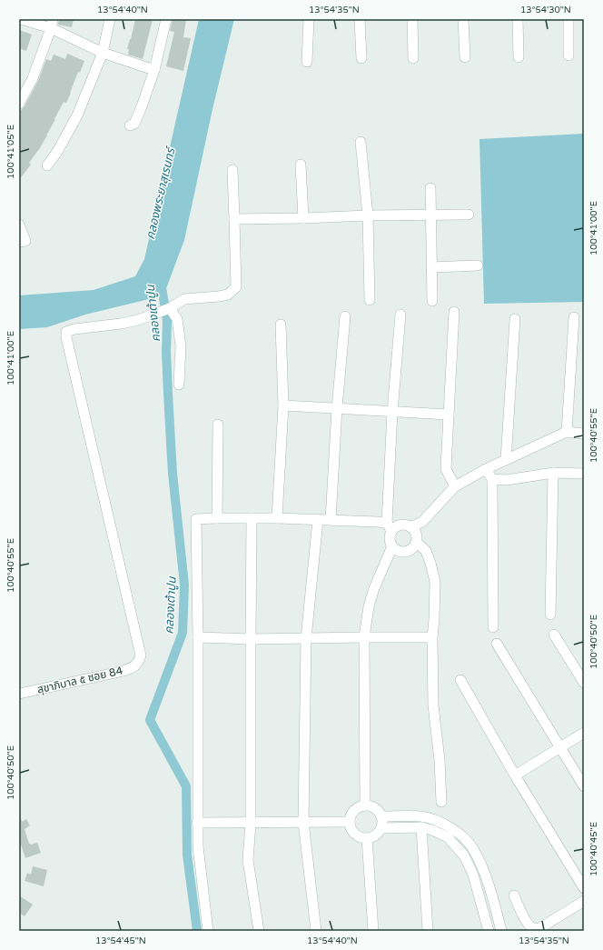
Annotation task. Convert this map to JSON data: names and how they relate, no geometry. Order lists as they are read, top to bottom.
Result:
{
  "streets": {
    "street": ["สุขาภิบาล ๕ ซอย 84"]
  },
  "water": ["คลองพระยาสุเรนทร์", "คลองเต้าปูน"],
  "coordinates": [
    "13°54'40\"N",
    "13°54'35\"N",
    "13°54'30\"N",
    "100°41'05\"E",
    "100°41'00\"E",
    "100°40'55\"E",
    "100°40'50\"E",
    "100°40'45\"E",
    "13°54'45\"N"
  ]
}
